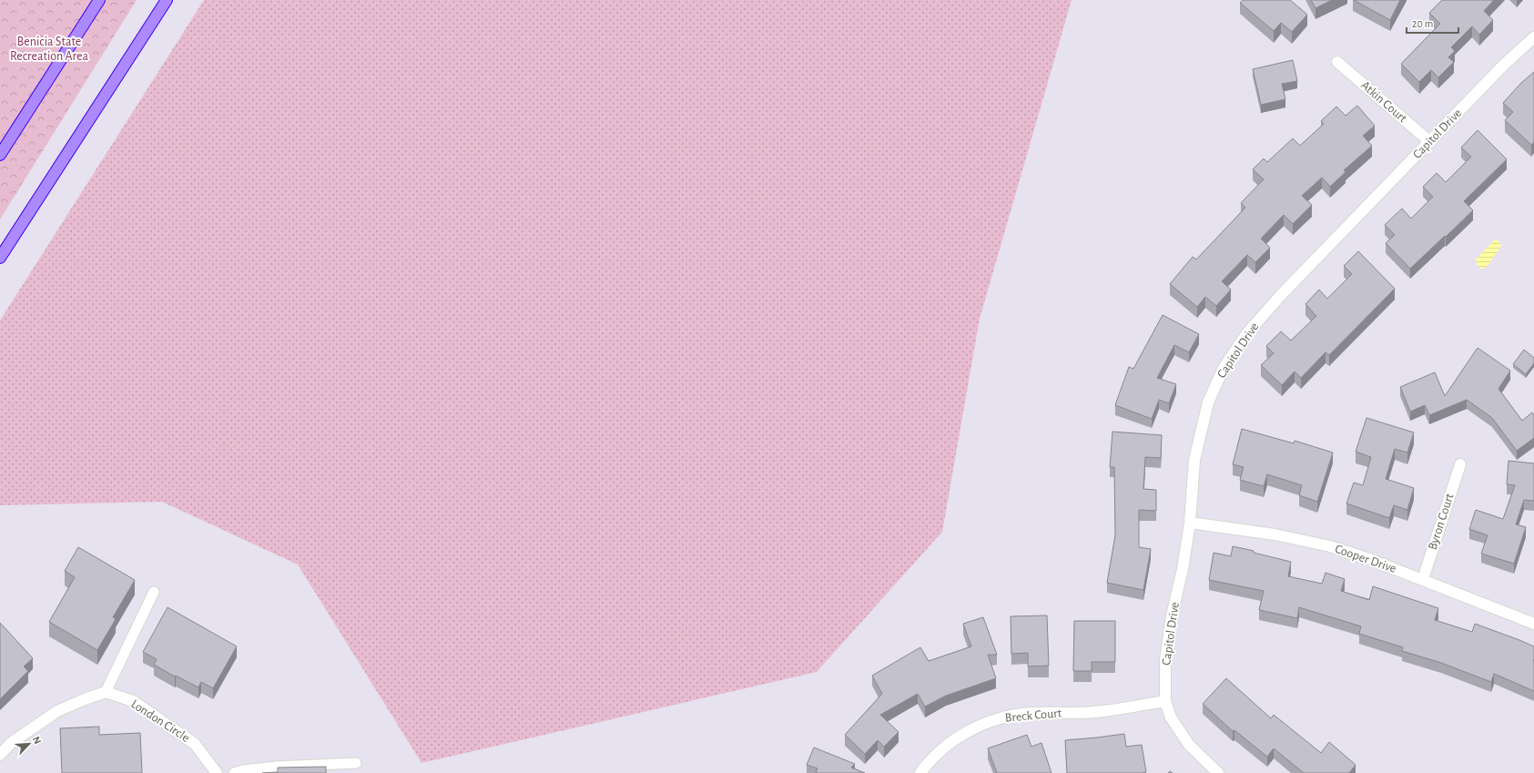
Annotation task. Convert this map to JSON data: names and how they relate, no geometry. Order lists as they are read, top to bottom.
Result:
{
  "streets": {
    "street": [
      "Atkin Court",
      "Capitol Drive",
      "Byron Court",
      "Cooper Drive",
      "Breck Court",
      "London Circle"
    ]
  },
  "crossings": [
    ["Atkin Court", "Capitol Drive"],
    ["Capitol Drive", "Cooper Drive"],
    ["Capitol Drive", "Breck Court"],
    ["Byron Court", "Cooper Drive"]
  ],
  "parks": ["Benicia State Recreation Area"],
  "scale_bar": "20 m",
  "north": "top right"
}
